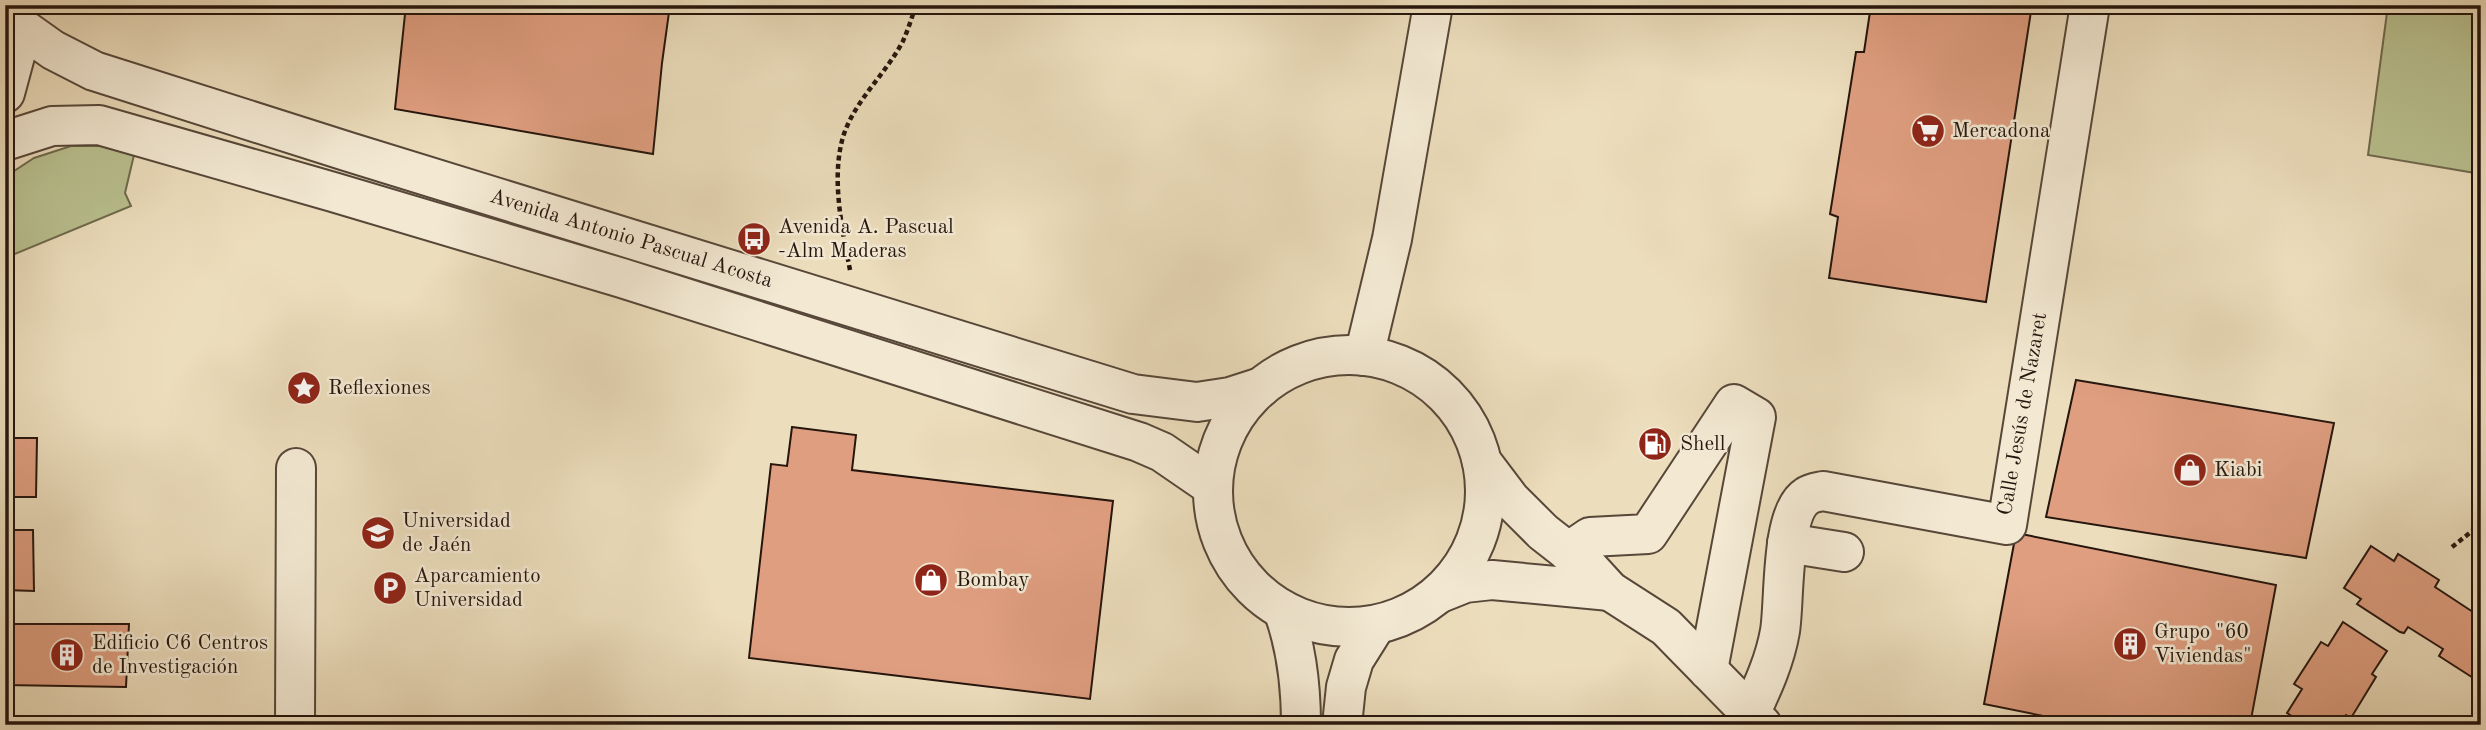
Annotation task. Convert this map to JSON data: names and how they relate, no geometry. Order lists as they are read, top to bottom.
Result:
{
  "streets": {
    "street": ["Avenida Antonio Pascual Acosta", "Calle Jesús de Nazaret"]
  },
  "places": {
    "supermarket": ["Mercadona"],
    "bus stop": ["Avenida A. Pascual -Alm Maderas"],
    "place": ["Reflexiones"],
    "fuel station": ["Shell"],
    "shop": ["Kiabi", "Bombay"],
    "school or university": ["Universidad de Jaén"],
    "parking": ["Aparcamiento Universidad"],
    "building": ["Grupo \"60 Viviendas\"", "Edificio C6 Centros de Investigación"]
  }
}
